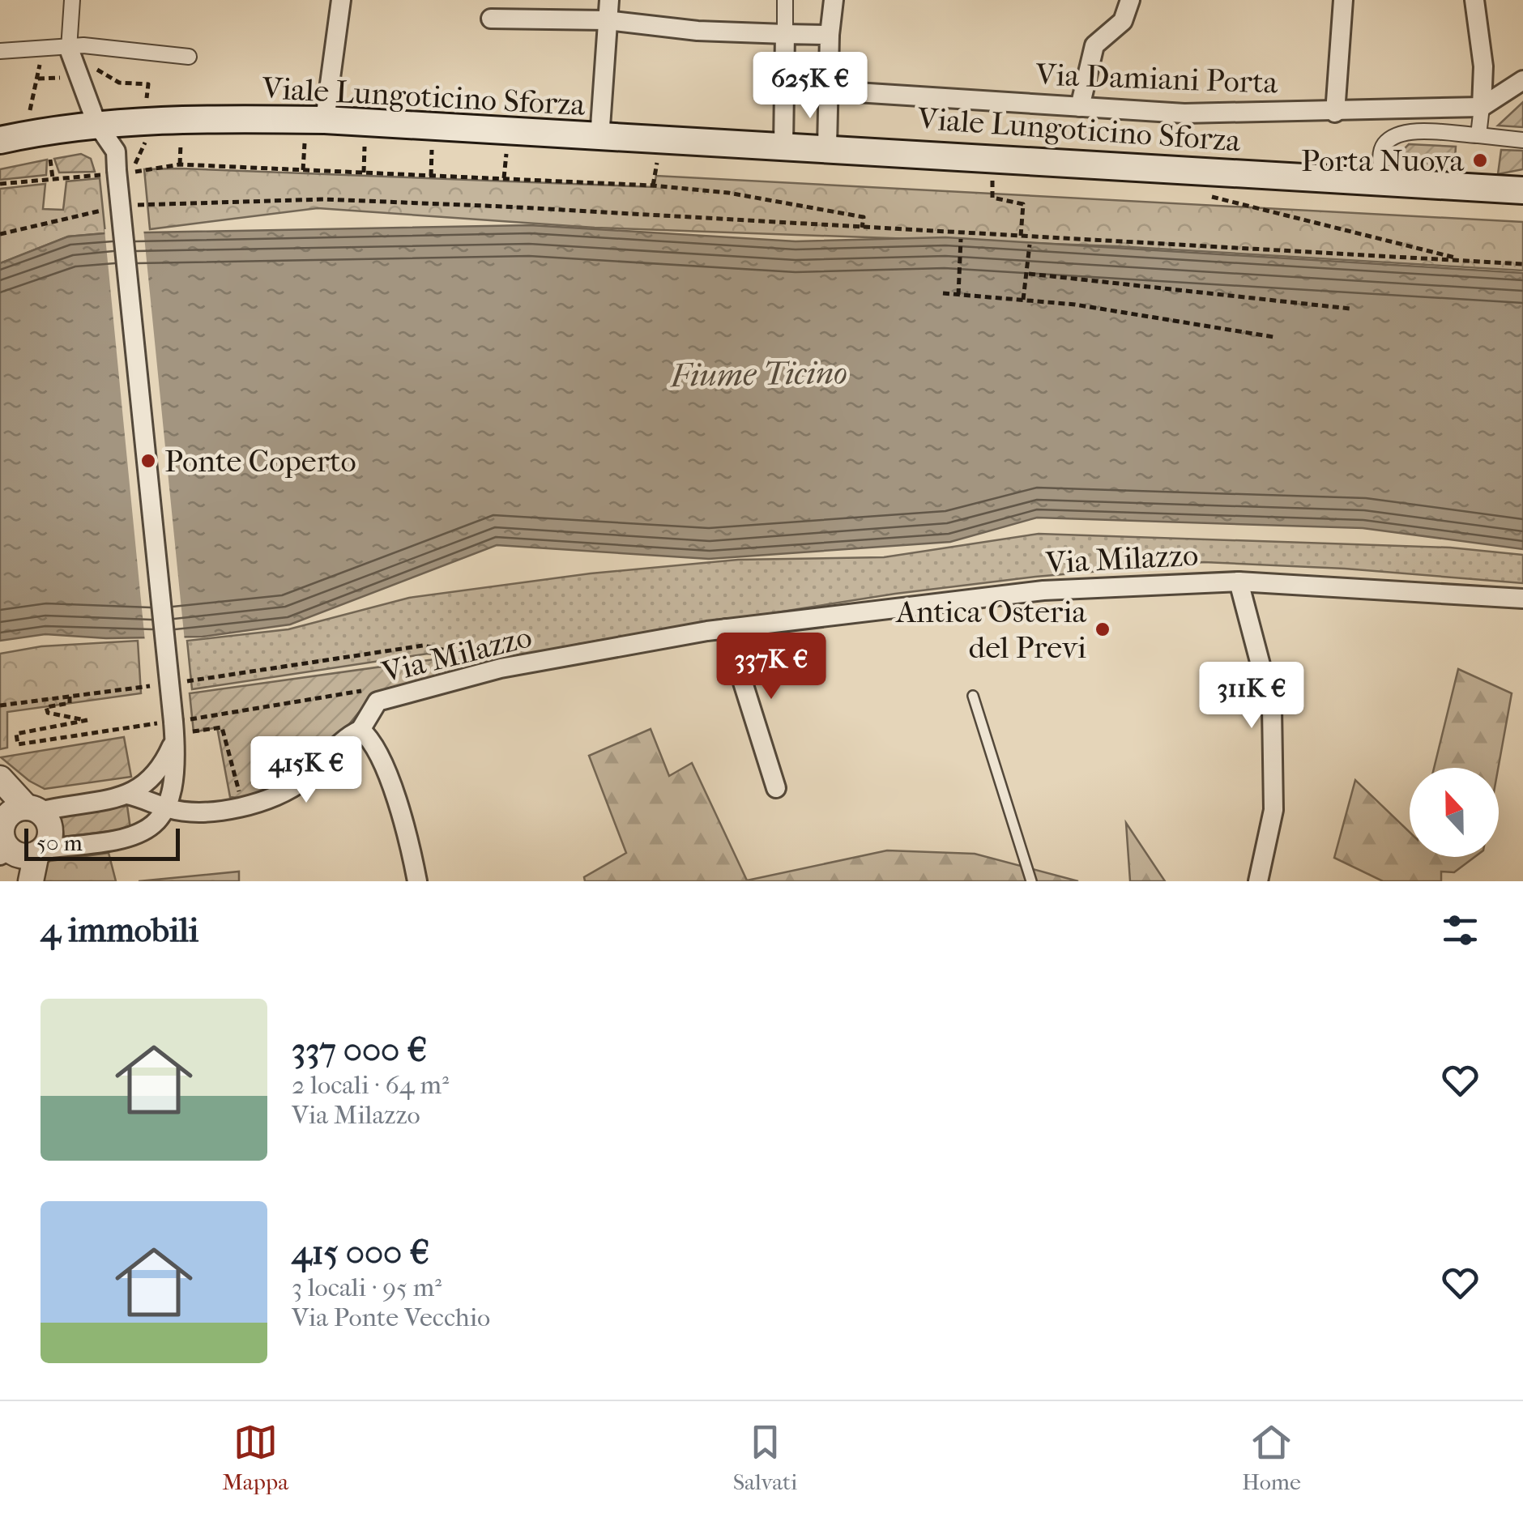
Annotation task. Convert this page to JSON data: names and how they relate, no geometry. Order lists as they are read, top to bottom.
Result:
{
  "streets": {
    "main road": ["Viale Lungoticino Sforza"],
    "street": ["Via Damiani Porta", "Via Milazzo"]
  },
  "water": ["Fiume Ticino"],
  "places": ["Porta Nuova", "Ponte Coperto", "Antica Osteria del Previ"],
  "scale_bar": "50 m",
  "north": "top",
  "page": {
    "price": [
      "625K €",
      "337K €",
      "311K €",
      "415K €"
    ],
    "scale": "50 m",
    "heading": "4 immobili",
    "list": [
      {
        "name": "337 000 €",
        "note": "2 locali · 64 m² · Via Milazzo"
      },
      {
        "name": "415 000 €",
        "note": "3 locali · 95 m² · Via Ponte Vecchio"
      }
    ],
    "tabs": ["Mappa", "Salvati", "Home"]
  }
}
